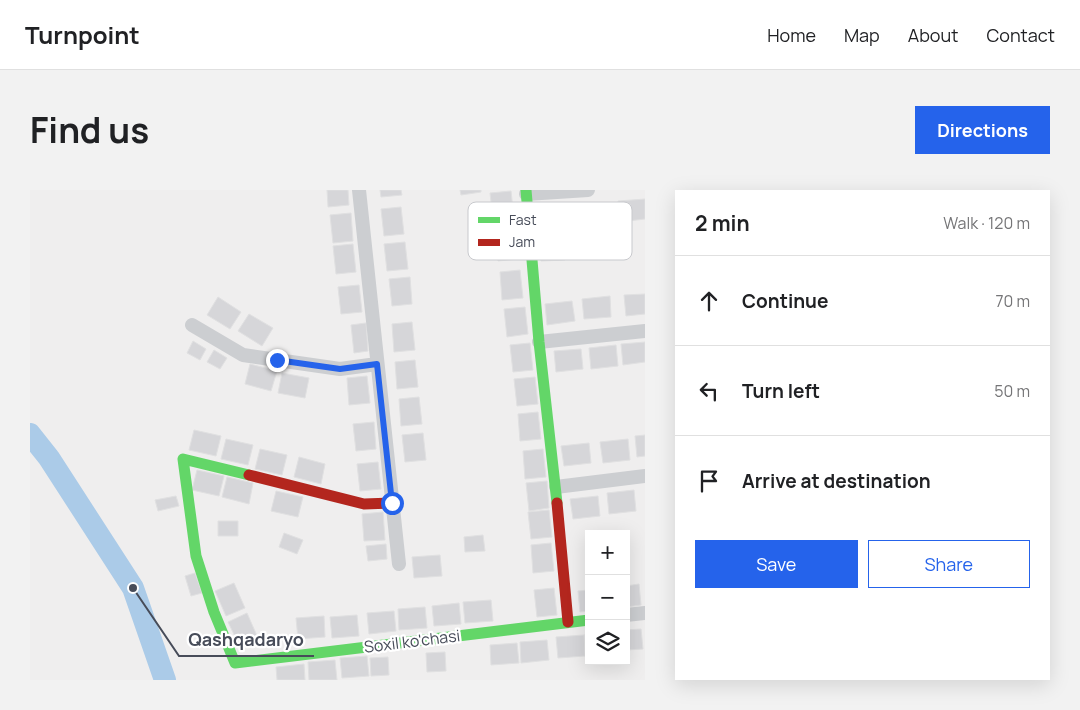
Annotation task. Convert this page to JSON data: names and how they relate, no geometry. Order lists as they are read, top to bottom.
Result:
{
  "streets": {
    "street": ["Soxil ko'chasi"]
  },
  "places": ["Qashqadaryo"],
  "legend": ["Fast", "Jam"],
  "page": {
    "header": "Turnpoint",
    "nav": [
      "Home",
      "Map",
      "About",
      "Contact"
    ],
    "title": "Find us",
    "buttons": [
      "Directions",
      ["Save", "Share"]
    ],
    "heading": ["2 min", "Walk · 120 m"],
    "list": [
      ["Continue", "70 m"],
      ["Turn left", "50 m"],
      "Arrive at destination"
    ],
    "map_buttons": ["+", "−"]
  }
}
